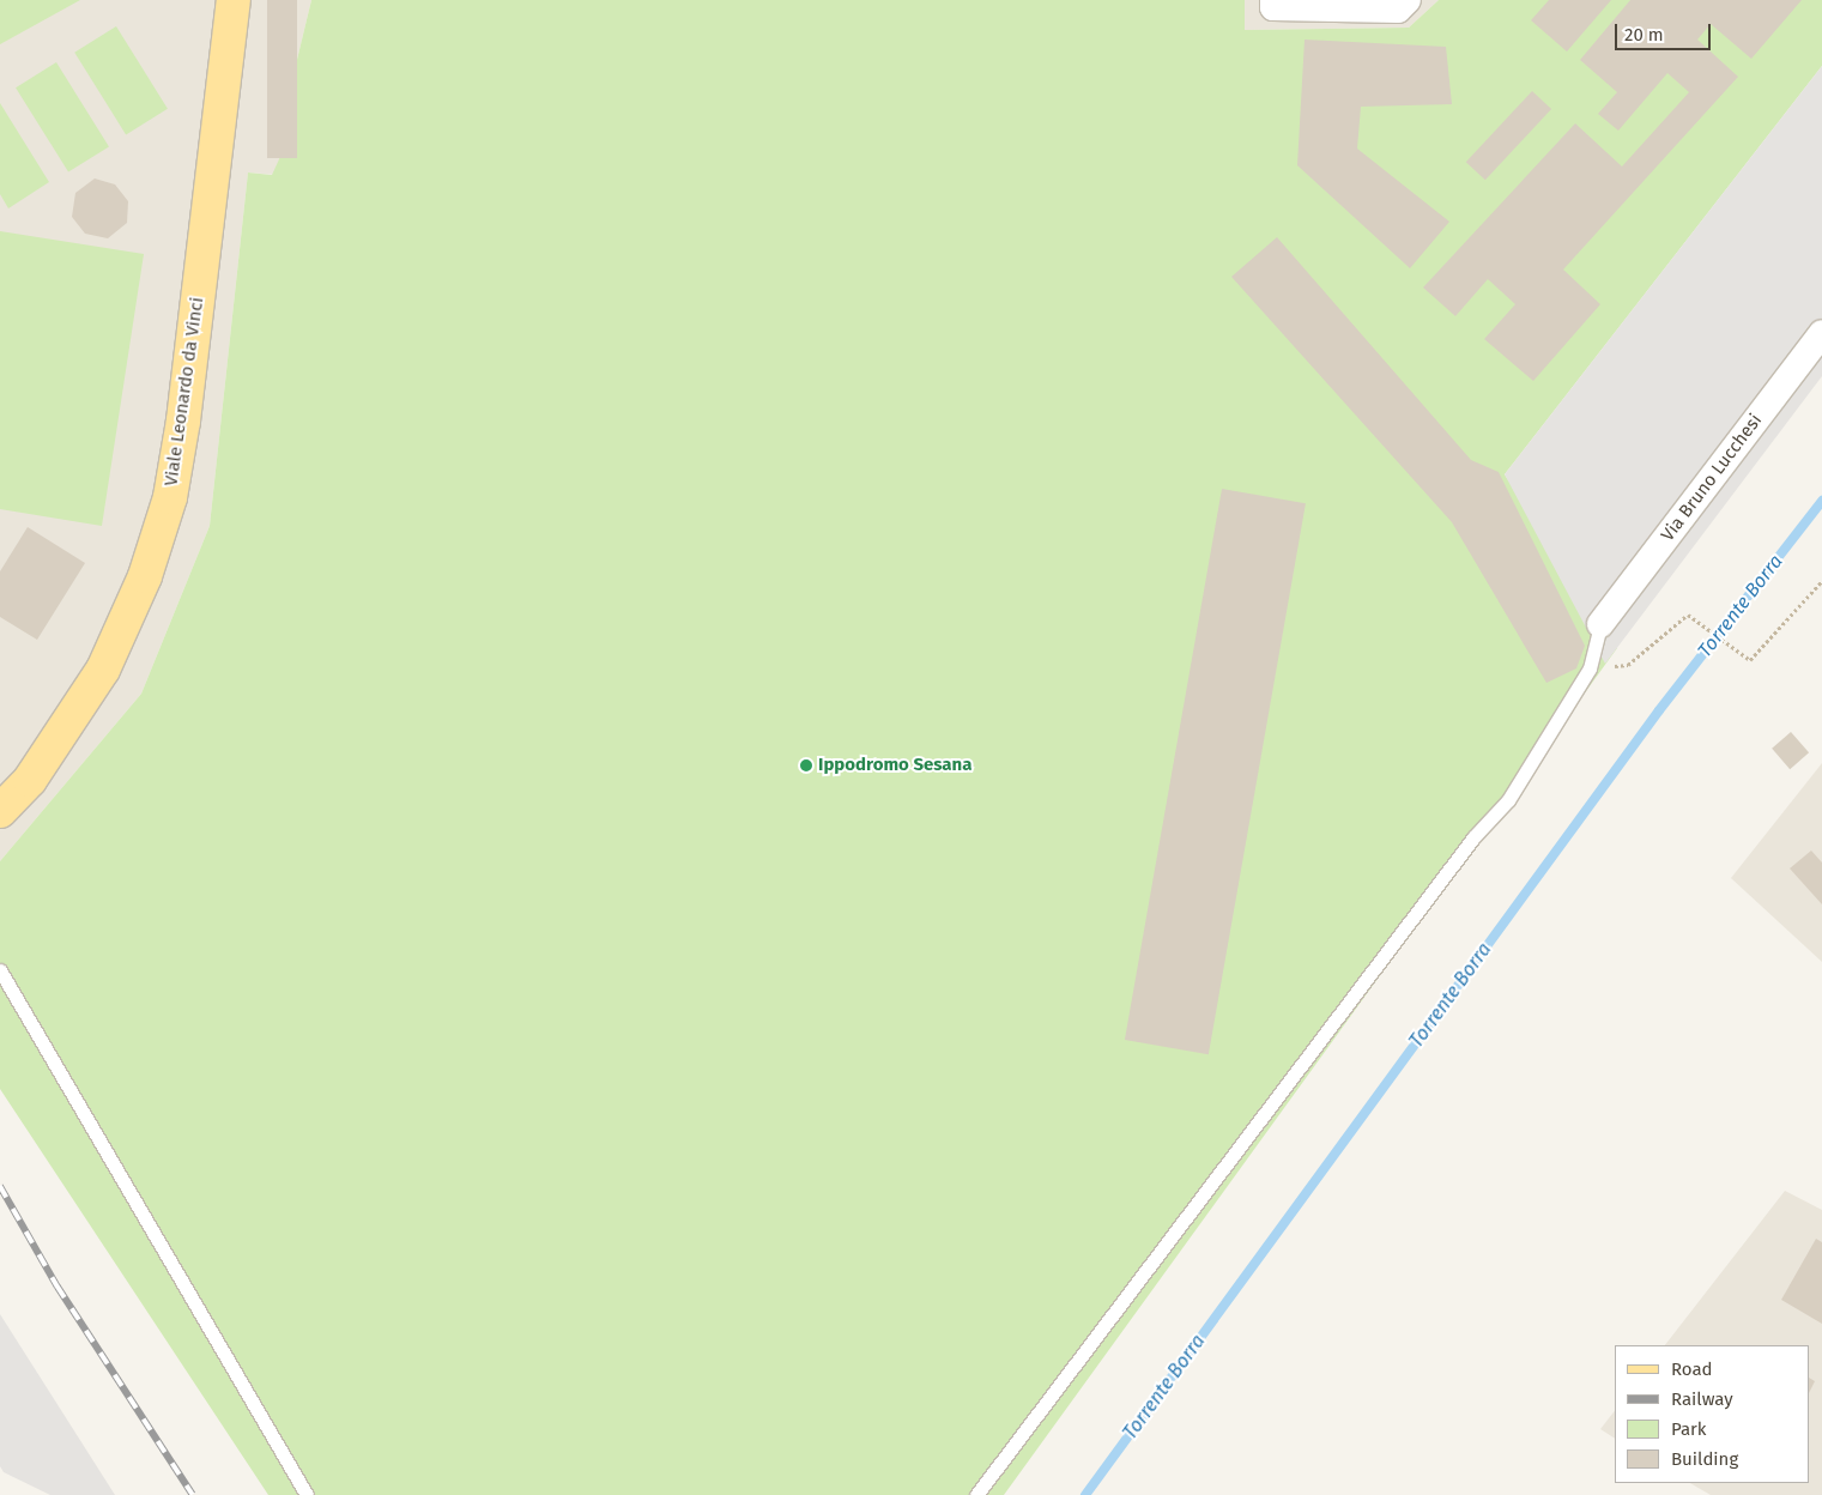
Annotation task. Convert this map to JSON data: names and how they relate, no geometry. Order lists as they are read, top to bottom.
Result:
{
  "streets": {
    "main road": ["Viale Leonardo da Vinci"],
    "street": ["Via Bruno Lucchesi"]
  },
  "water": ["Torrente Borra"],
  "places": ["Ippodromo Sesana"],
  "legend": [
    "Road",
    "Railway",
    "Park",
    "Building"
  ],
  "scale_bar": "20 m"
}
